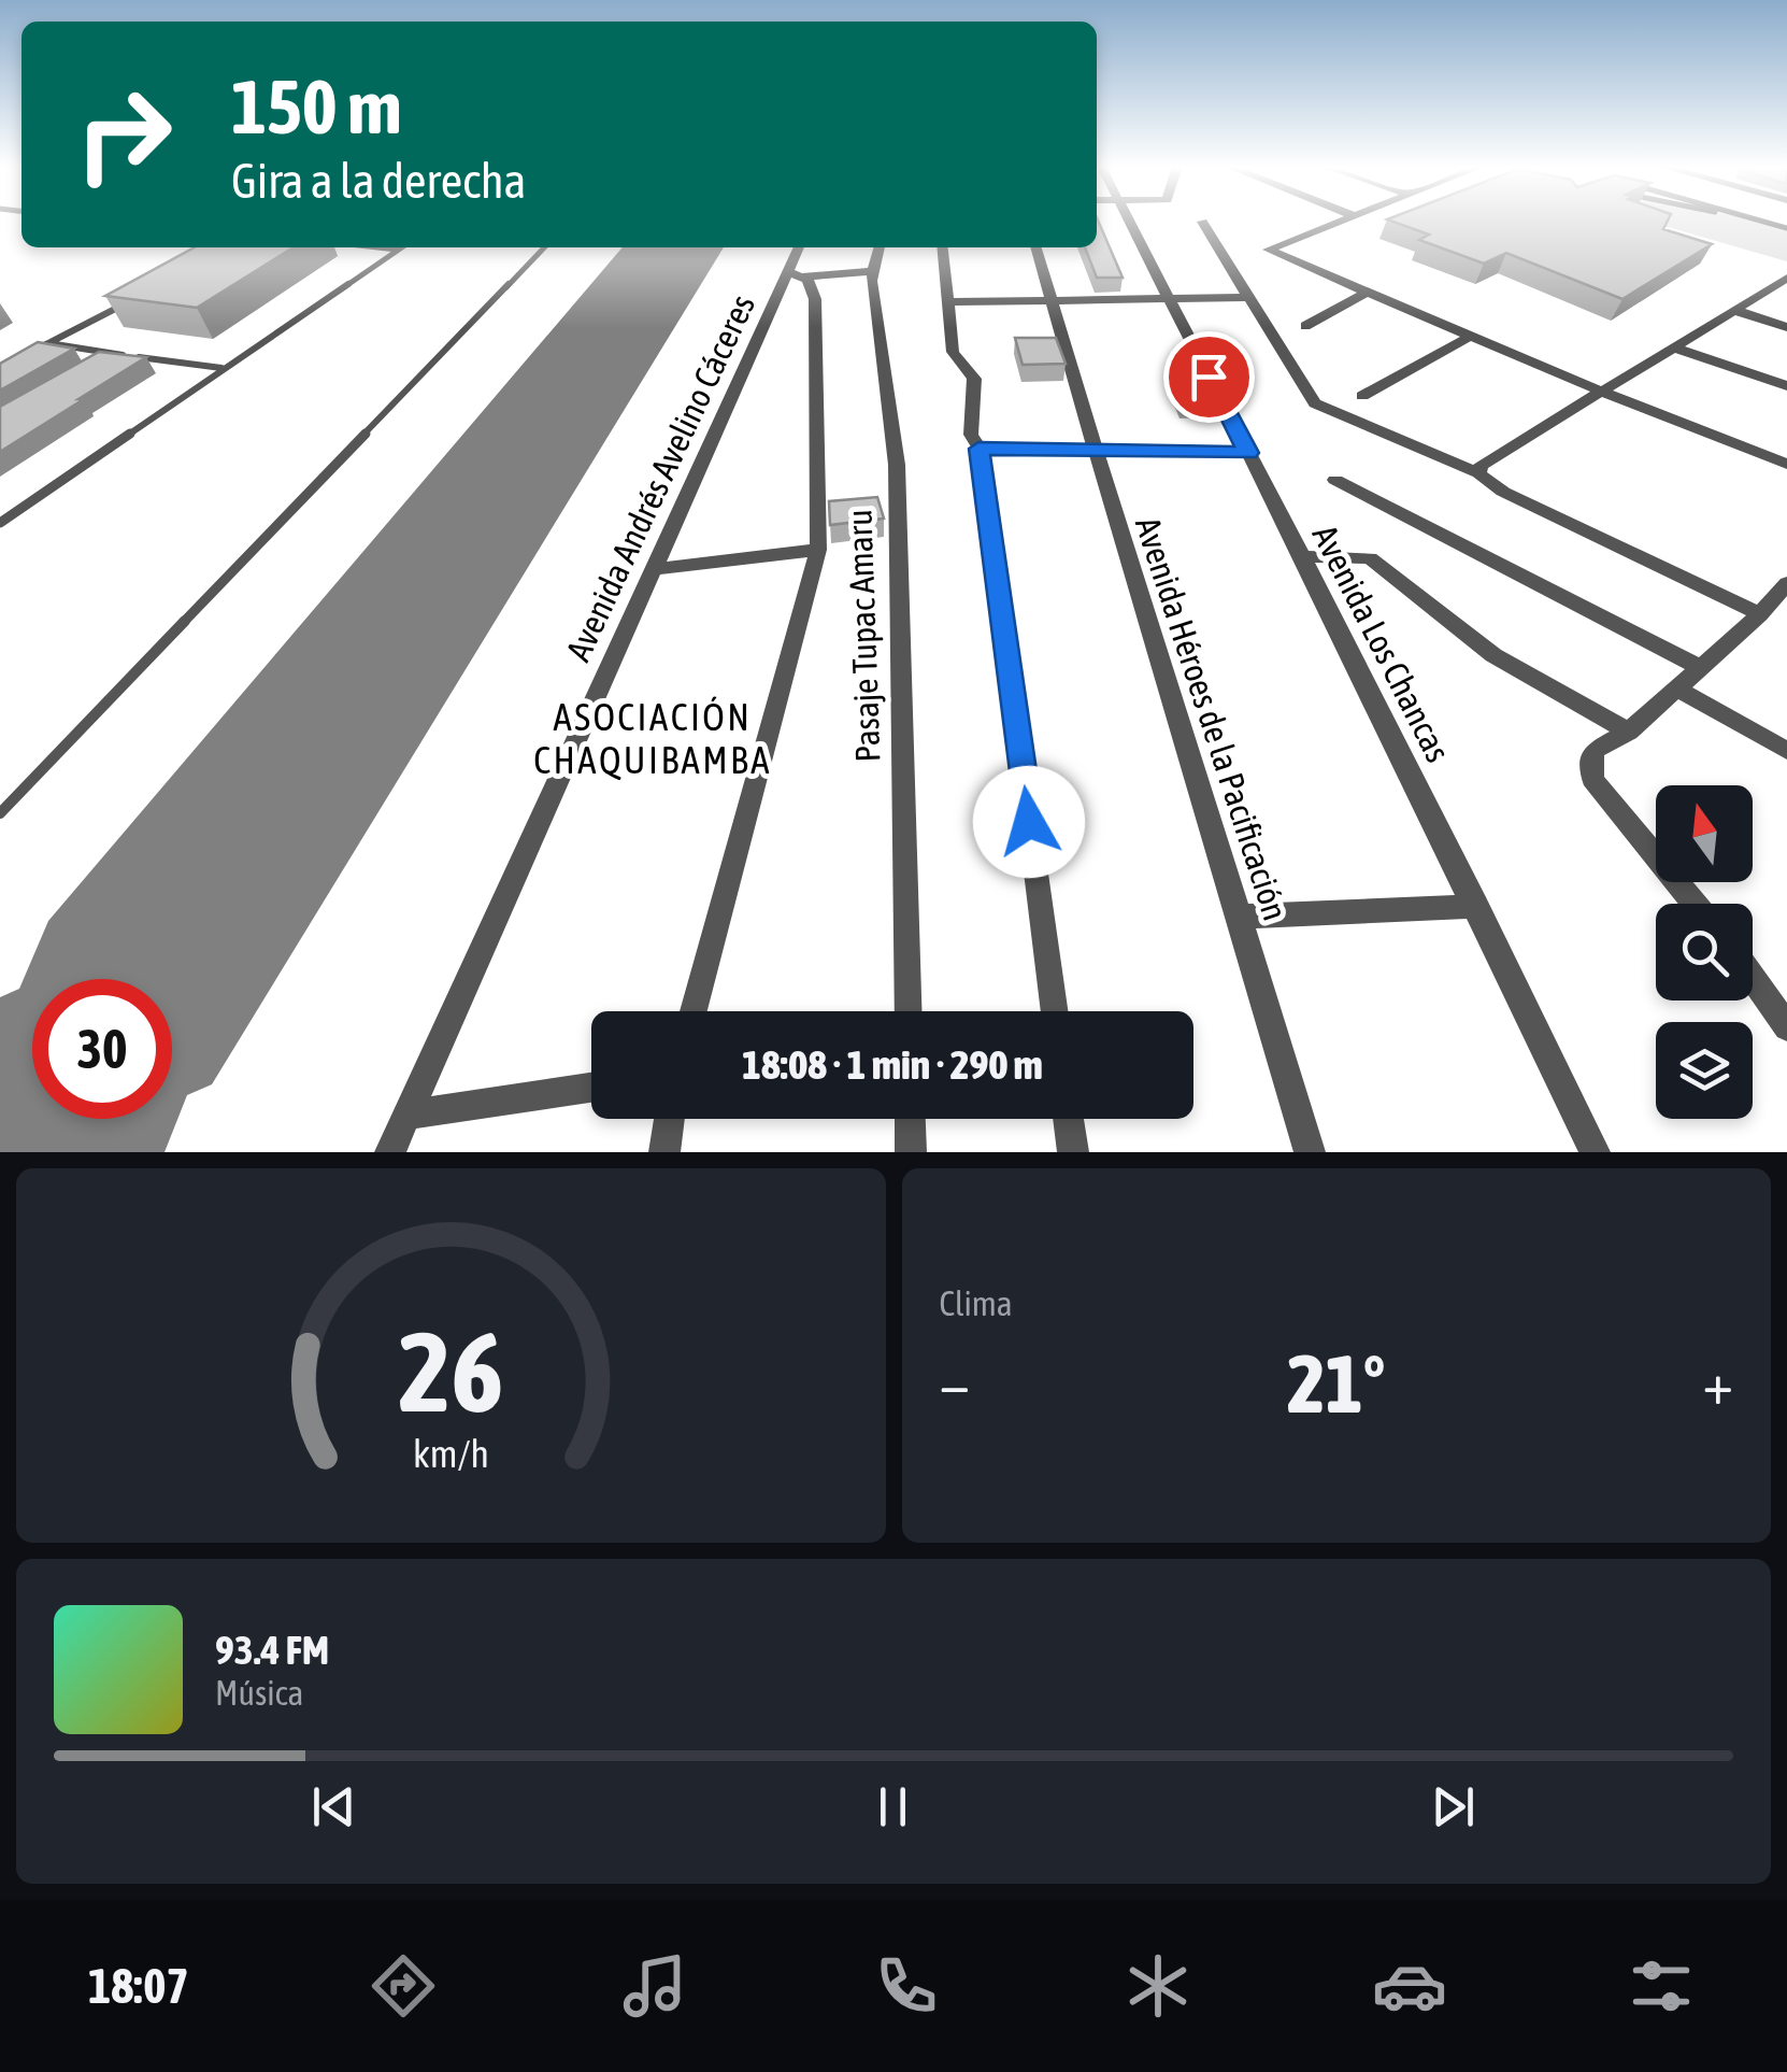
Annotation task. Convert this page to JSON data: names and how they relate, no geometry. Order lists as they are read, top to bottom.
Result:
{
  "streets": {
    "street": [
      "Avenida Andrés Avelino Cáceres",
      "Pasaje Tupac Amaru",
      "Avenida Los Chancas",
      "Avenida Héroes de la Pacificación"
    ]
  },
  "districts": ["ASOCIACIÓN CHAQUIBAMBA"],
  "north": "top",
  "page": {
    "turn": ["150 m", "Gira a la derecha"],
    "limit": "30",
    "trip": "18:08 · 1 min · 290 m",
    "tile": "Clima",
    "heat": ["−", "21°", "+"],
    "song": ["93.4 FM", "Música"],
    "tabs": "18:07",
    "gauge": ["26", "km/h"]
  }
}
